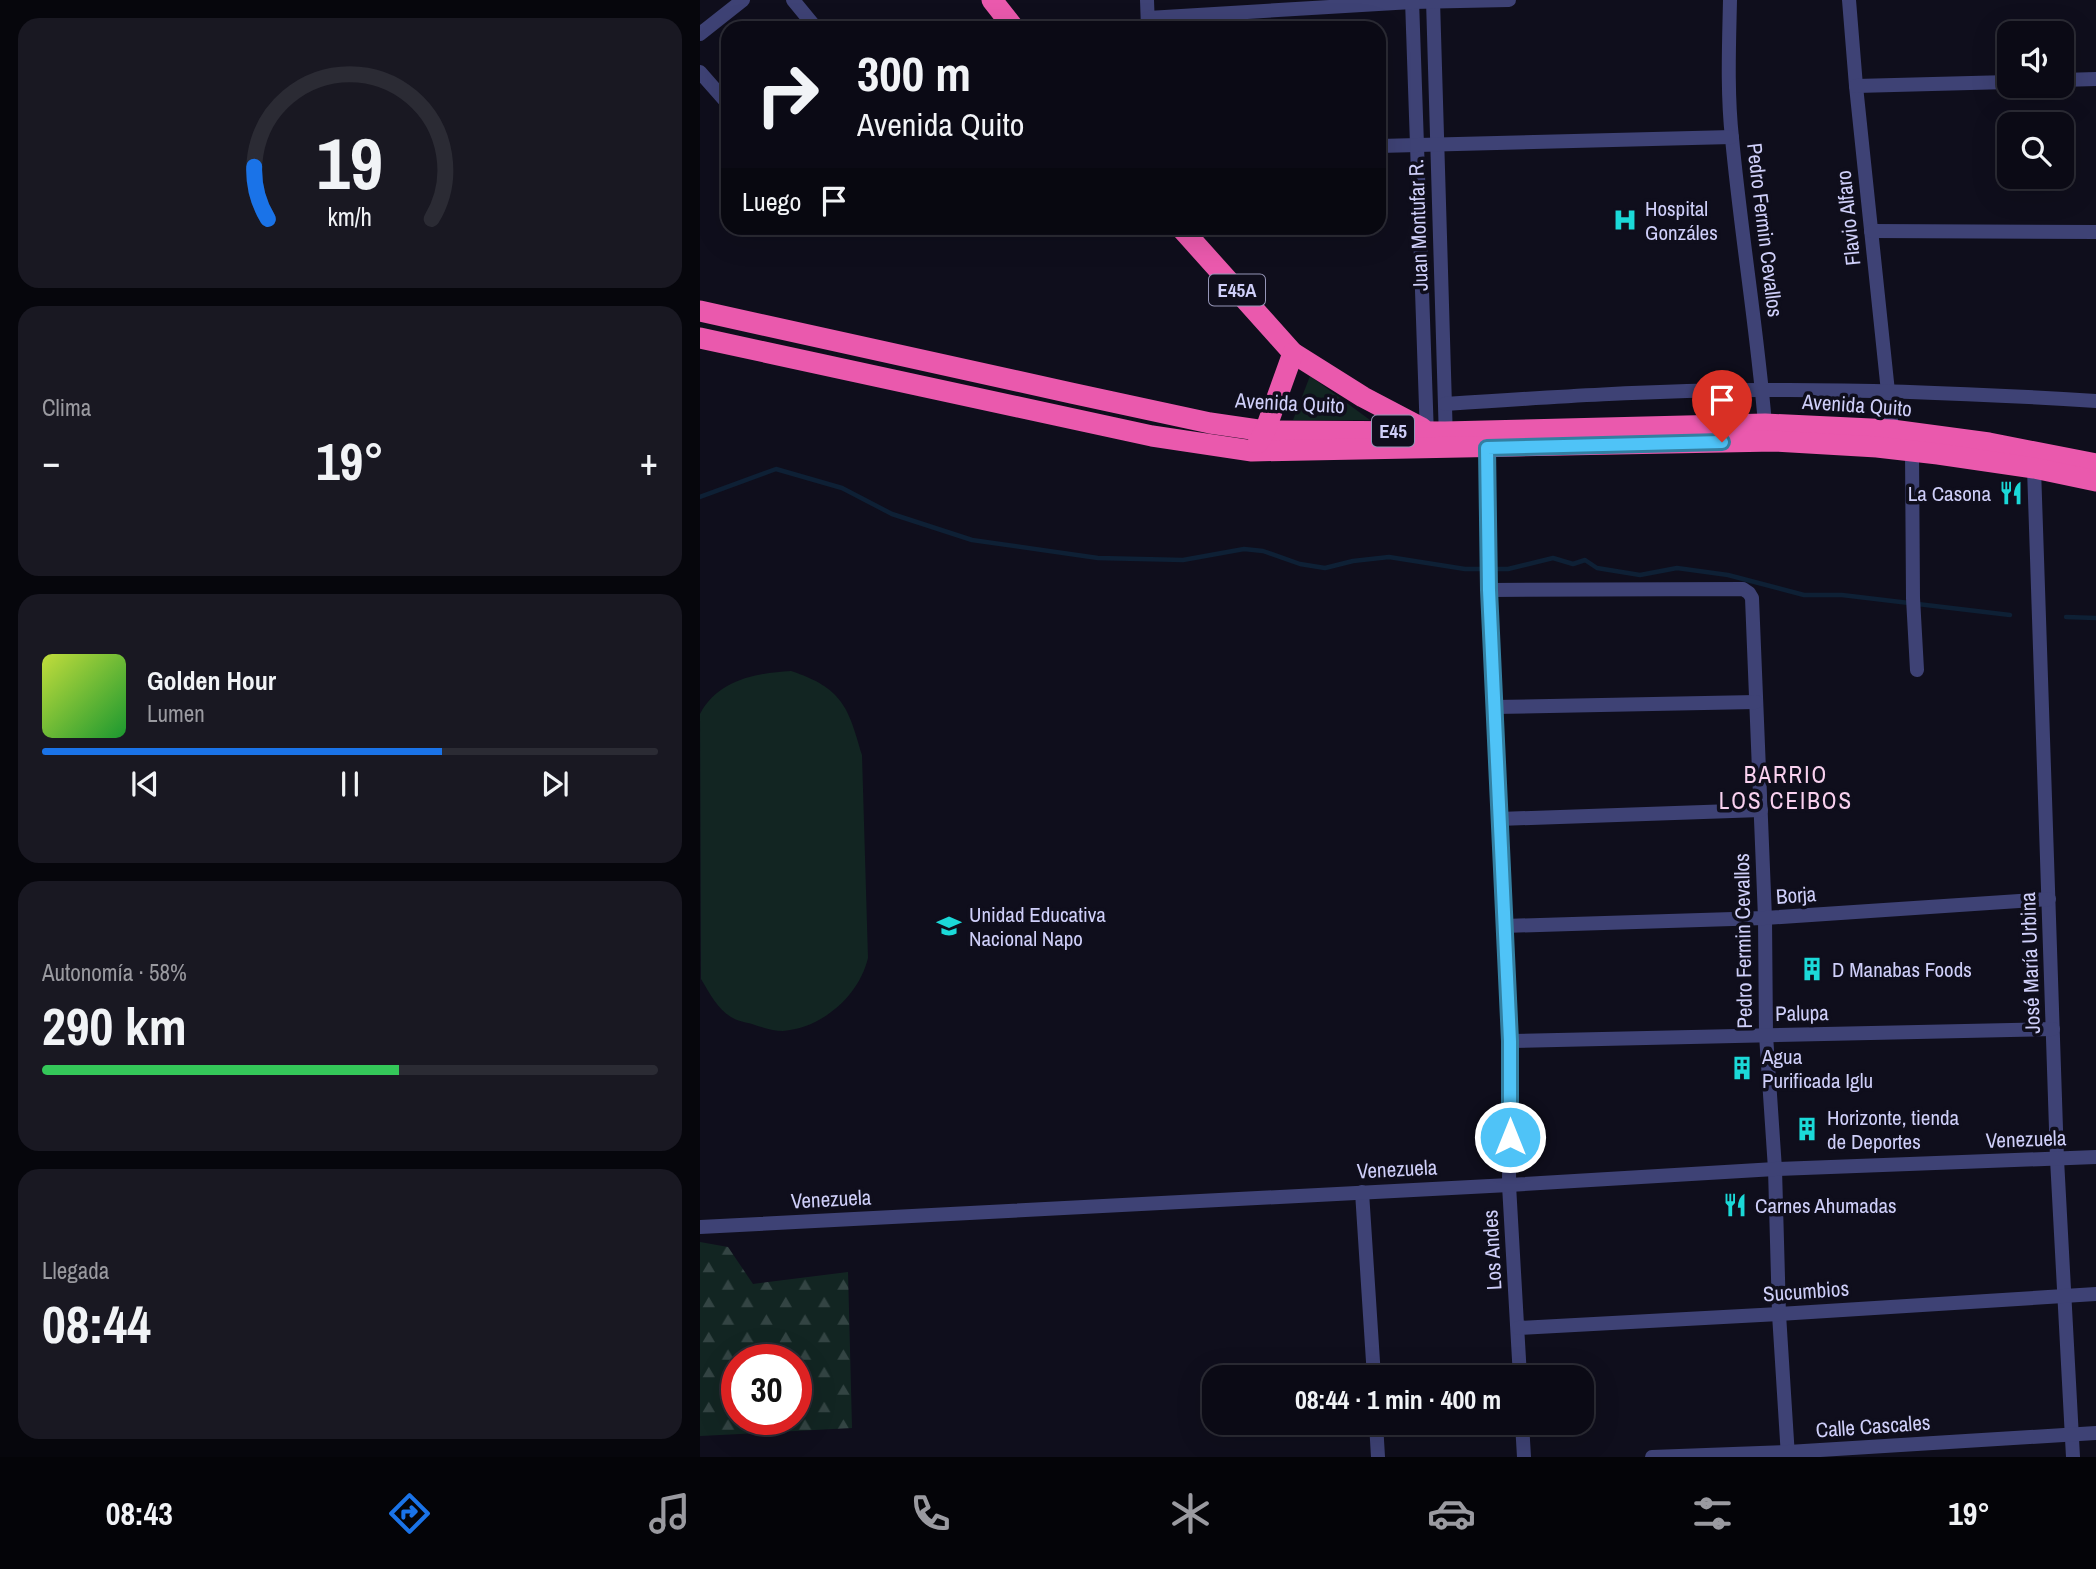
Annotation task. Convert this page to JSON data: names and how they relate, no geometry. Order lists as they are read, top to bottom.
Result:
{
  "streets": {
    "highway": ["E45A", "Avenida Quito", "E45"],
    "street": [
      "Flavio Alfaro",
      "Juan Montufar R.",
      "Pedro Fermin Cevallos",
      "Borja",
      "José María Urbina",
      "Palupa",
      "Venezuela",
      "Los Andes",
      "Sucumbios",
      "Calle Cascales"
    ]
  },
  "crossings": [
    ["Flavio Alfaro", "Avenida Quito"],
    ["Juan Montufar R.", "E45A"],
    ["Juan Montufar R.", "Avenida Quito"],
    ["Pedro Fermin Cevallos", "Avenida Quito"],
    ["Pedro Fermin Cevallos", "Borja"],
    ["Pedro Fermin Cevallos", "Palupa"],
    ["Pedro Fermin Cevallos", "Venezuela"],
    ["Pedro Fermin Cevallos", "Los Andes"],
    ["Pedro Fermin Cevallos", "Sucumbios"],
    ["Pedro Fermin Cevallos", "Calle Cascales"],
    ["E45A", "Avenida Quito"],
    ["Avenida Quito", "José María Urbina"],
    ["Avenida Quito", "Los Andes"],
    ["Borja", "José María Urbina"],
    ["Borja", "Los Andes"],
    ["José María Urbina", "Palupa"],
    ["José María Urbina", "Venezuela"],
    ["José María Urbina", "Sucumbios"],
    ["José María Urbina", "Calle Cascales"],
    ["Palupa", "Los Andes"],
    ["Venezuela", "Los Andes"],
    ["Los Andes", "Sucumbios"]
  ],
  "districts": ["BARRIO LOS CEIBOS"],
  "places": {
    "hospital": ["Hospital Gonzáles"],
    "restaurant": ["La Casona", "Carnes Ahumadas"],
    "school or university": ["Unidad Educativa Nacional Napo"],
    "building": ["D Manabas Foods", "Agua Purificada Iglu", "Horizonte, tienda de Deportes"]
  },
  "page": {
    "turn": ["300 m", "Avenida Quito"],
    "then": "Luego",
    "tile": [
      "Clima",
      ["Autonomía · 58%", "290 km"],
      ["Llegada", "08:44"]
    ],
    "heat": ["−", "19°", "+"],
    "song": ["Golden Hour", "Lumen"],
    "limit": "30",
    "trip": "08:44 · 1 min · 400 m",
    "tabs": ["08:43", "19°"],
    "gauge": ["19", "km/h"]
  }
}
